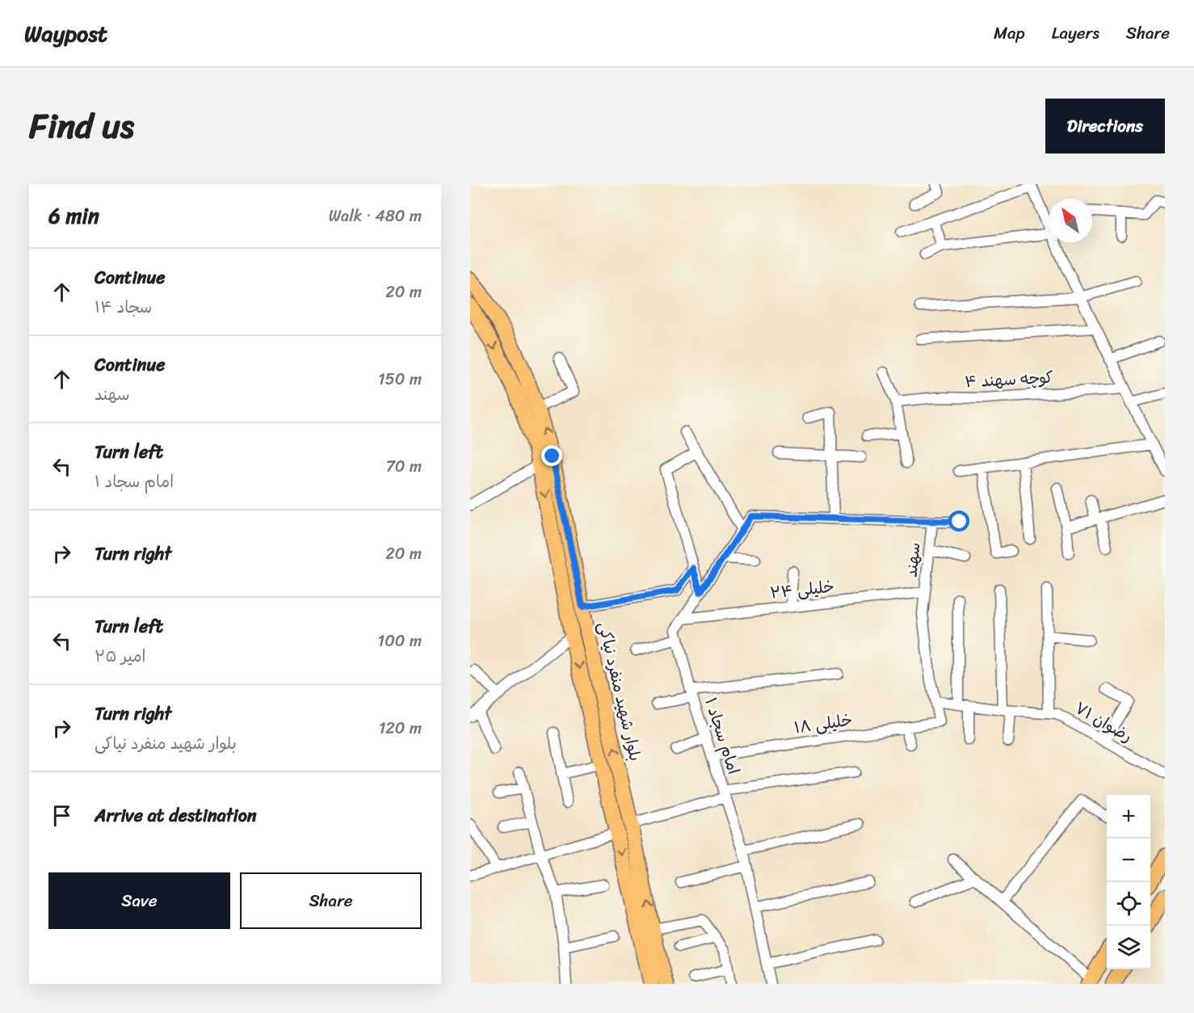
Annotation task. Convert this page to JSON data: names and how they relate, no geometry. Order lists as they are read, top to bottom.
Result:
{
  "streets": {
    "main road": ["بلوار شهید منفرد نیاکی"],
    "street": [
      "کوچه سهند ۴",
      "سهند",
      "خلیلی ۲۴",
      "رضوان ۷۱",
      "خلیلی ۱۸",
      "امام سجاد ۱"
    ]
  },
  "crossings": [
    ["سهند", "خلیلی ۲۴"],
    ["سهند", "رضوان ۷۱"],
    ["سهند", "خلیلی ۱۸"],
    ["سهند", "امام سجاد ۱"],
    ["خلیلی ۲۴", "امام سجاد ۱"],
    ["خلیلی ۱۸", "امام سجاد ۱"]
  ],
  "north": "top left",
  "page": {
    "header": "Waypost",
    "nav": ["Map", "Layers", "Share"],
    "title": "Find us",
    "buttons": [
      "Directions",
      ["Save", "Share"]
    ],
    "heading": ["6 min", "Walk · 480 m"],
    "list": [
      ["Continue", "سجاد ۱۴", "20 m"],
      ["Continue", "سهند", "150 m"],
      ["Turn left", "امام سجاد ۱", "70 m"],
      ["Turn right", "20 m"],
      ["Turn left", "امیر ۲۵", "100 m"],
      ["Turn right", "بلوار شهید منفرد نیاکی", "120 m"],
      "Arrive at destination"
    ],
    "map_buttons": ["+", "−"]
  }
}
